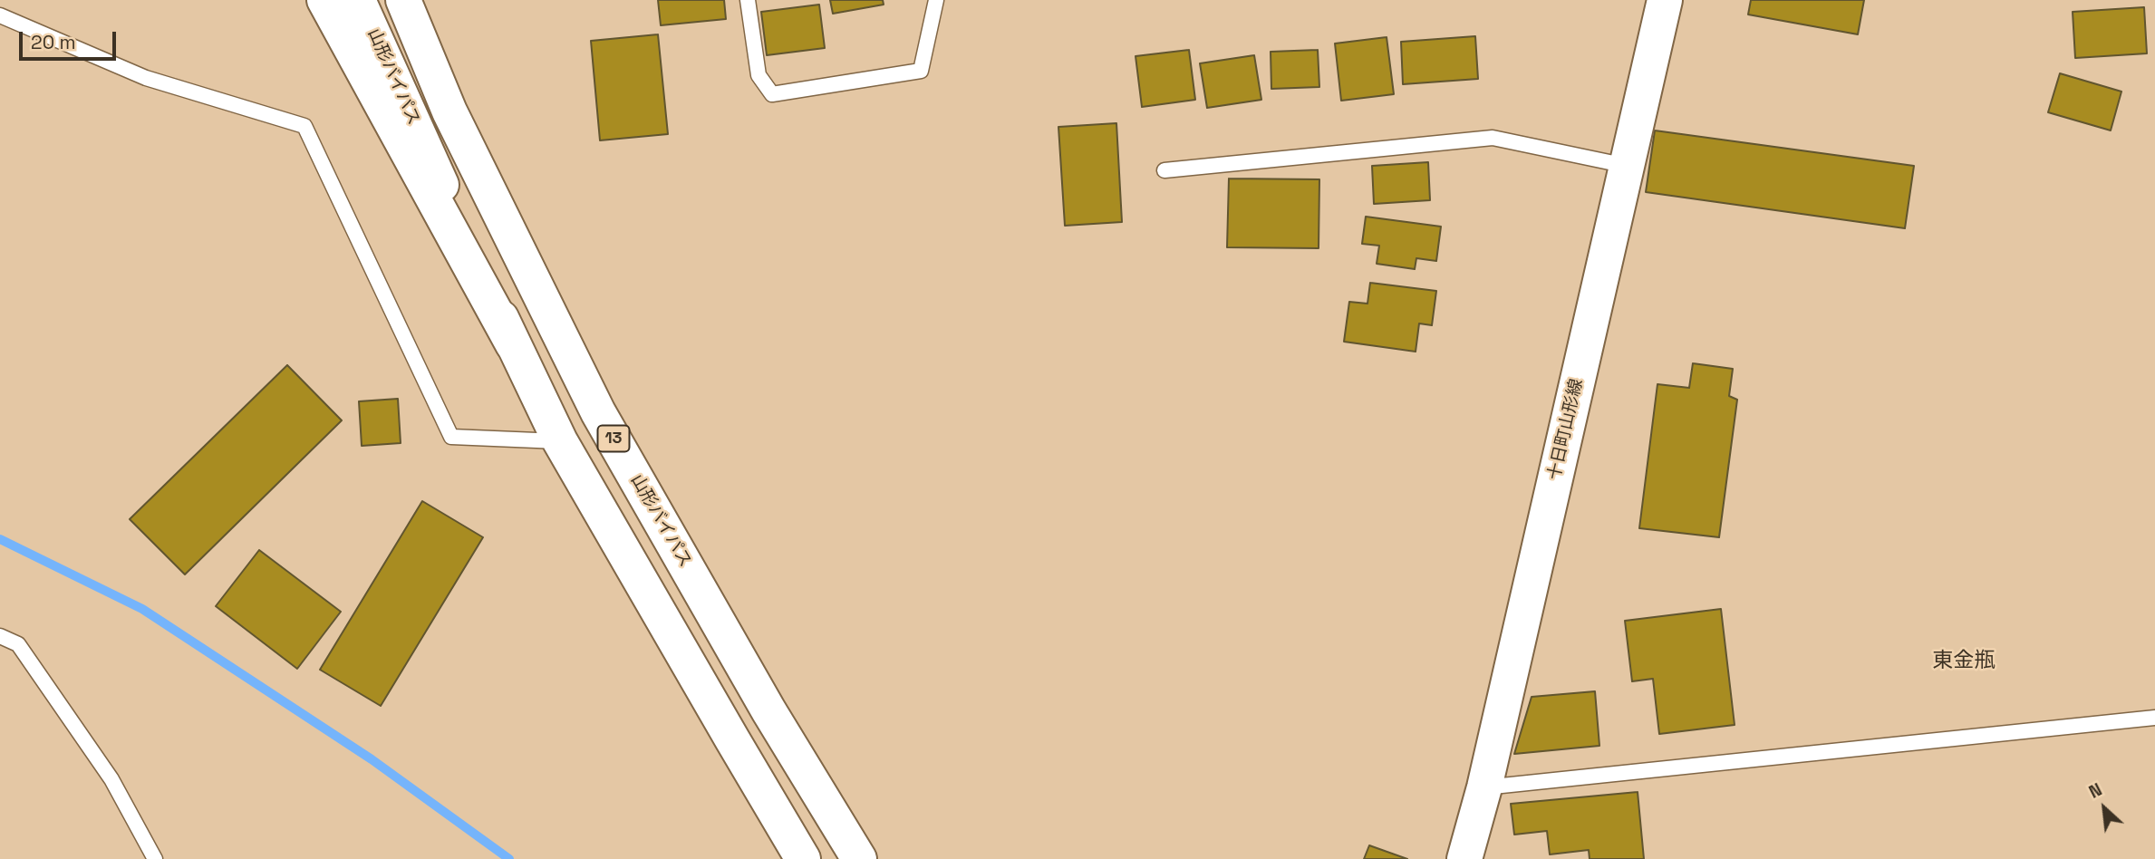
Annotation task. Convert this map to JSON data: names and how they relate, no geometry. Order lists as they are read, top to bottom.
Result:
{
  "streets": {
    "main road": ["山形バイパス", "十日町山形線", "13"]
  },
  "districts": ["東金瓶"],
  "scale_bar": "20 m",
  "north": "top left"
}
